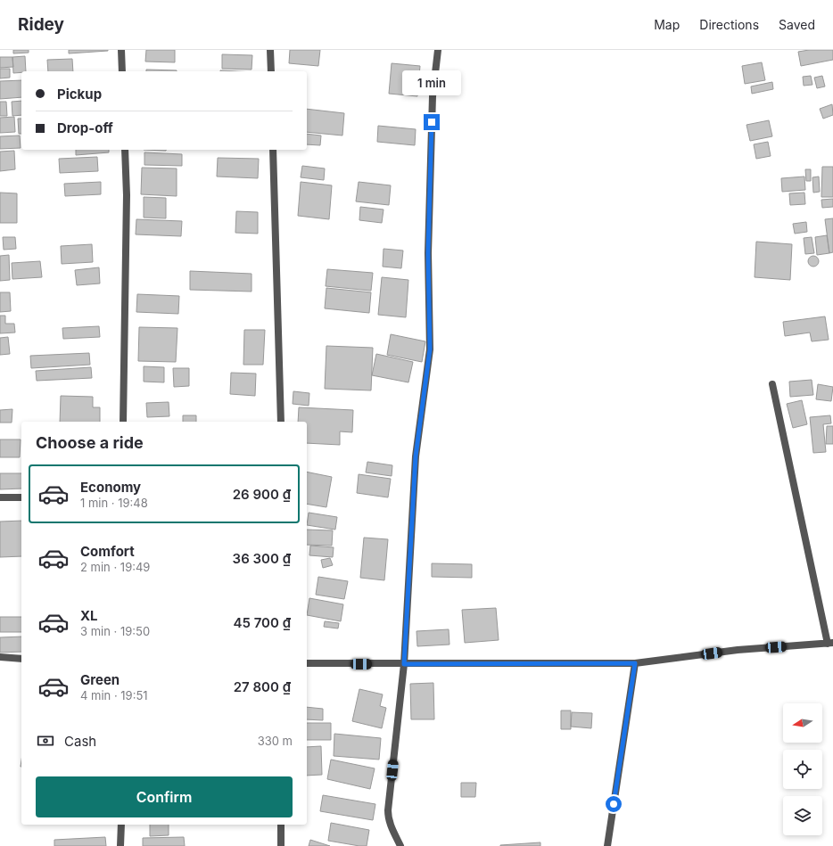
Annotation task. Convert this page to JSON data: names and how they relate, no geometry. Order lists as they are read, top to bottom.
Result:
{
  "north": "left",
  "page": {
    "header": "Ridey",
    "nav": ["Map", "Directions", "Saved"],
    "bubble": "1 min",
    "banner": ["Pickup", "Drop-off"],
    "heading": "Choose a ride",
    "list": [
      {
        "name": "Economy",
        "note": "1 min · 19:48",
        "value": "26 900 ₫"
      },
      {
        "name": "Comfort",
        "note": "2 min · 19:49",
        "value": "36 300 ₫"
      },
      {
        "name": "XL",
        "note": "3 min · 19:50",
        "value": "45 700 ₫"
      },
      {
        "name": "Green",
        "note": "4 min · 19:51",
        "value": "27 800 ₫"
      }
    ],
    "pay": ["Cash", "330 m"],
    "buttons": "Confirm"
  }
}
